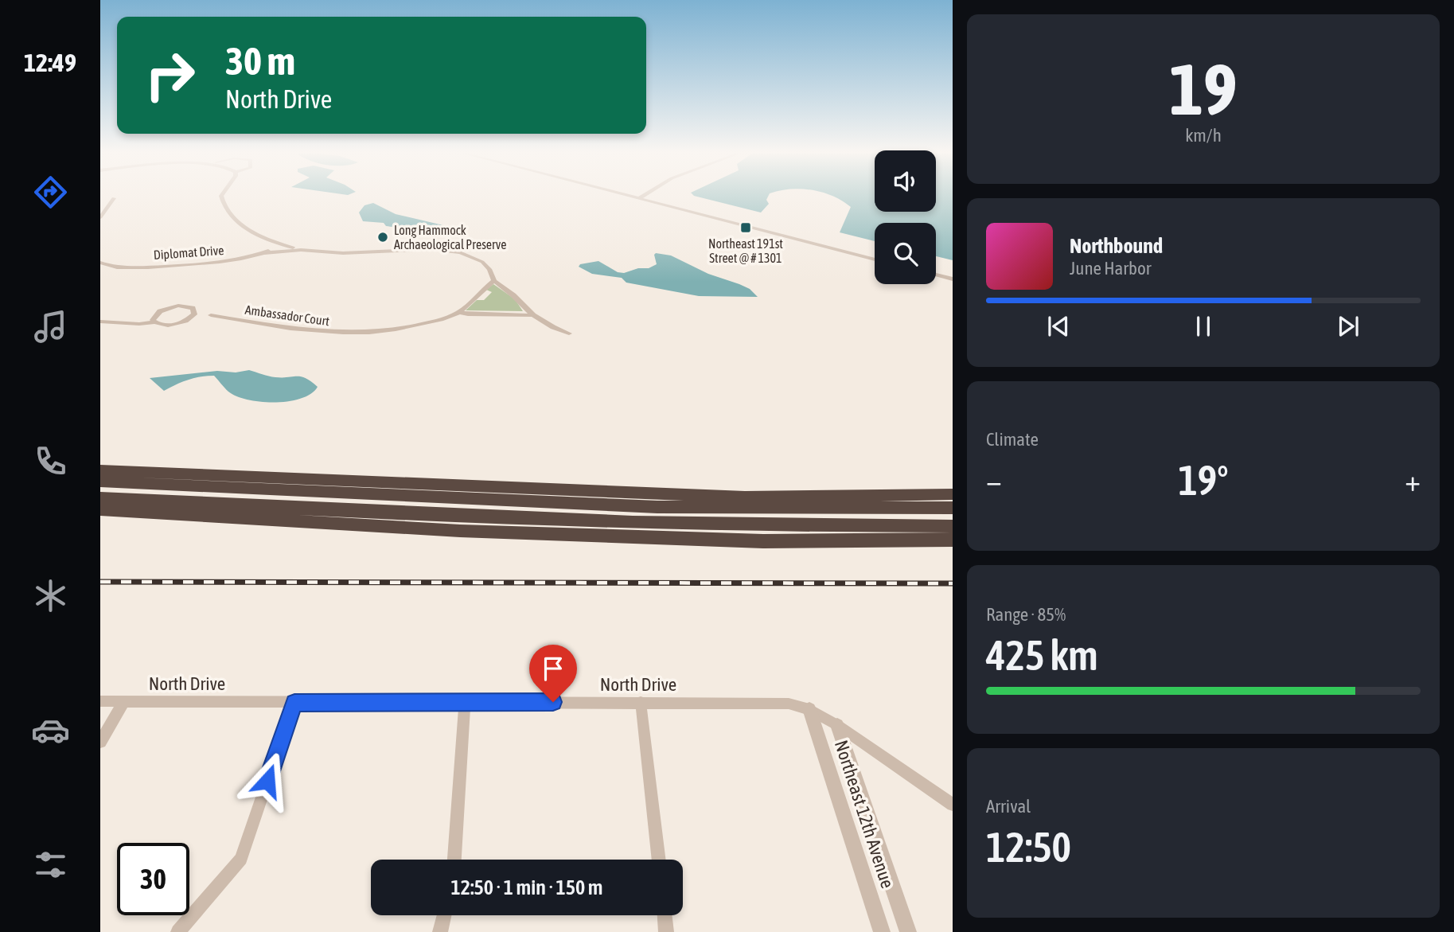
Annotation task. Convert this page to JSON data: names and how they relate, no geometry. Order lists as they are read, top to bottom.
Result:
{
  "streets": {
    "street": [
      "Diplomat Drive",
      "Ambassador Court",
      "North Drive",
      "Northeast 12th Avenue"
    ]
  },
  "crossings": [
    ["North Drive", "Northeast 12th Avenue"]
  ],
  "places": {
    "transit": ["Northeast 191st Street @ # 1301"],
    "other": ["Long Hammock Archaeological Preserve"]
  },
  "page": {
    "tabs": "12:49",
    "tile": [
      ["19", "km/h"],
      "Climate",
      ["Range · 85%", "425 km"],
      ["Arrival", "12:50"]
    ],
    "turn": ["30 m", "North Drive"],
    "song": ["Northbound", "June Harbor"],
    "heat": ["−", "19°", "+"],
    "limit": "30",
    "trip": "12:50 · 1 min · 150 m"
  }
}
